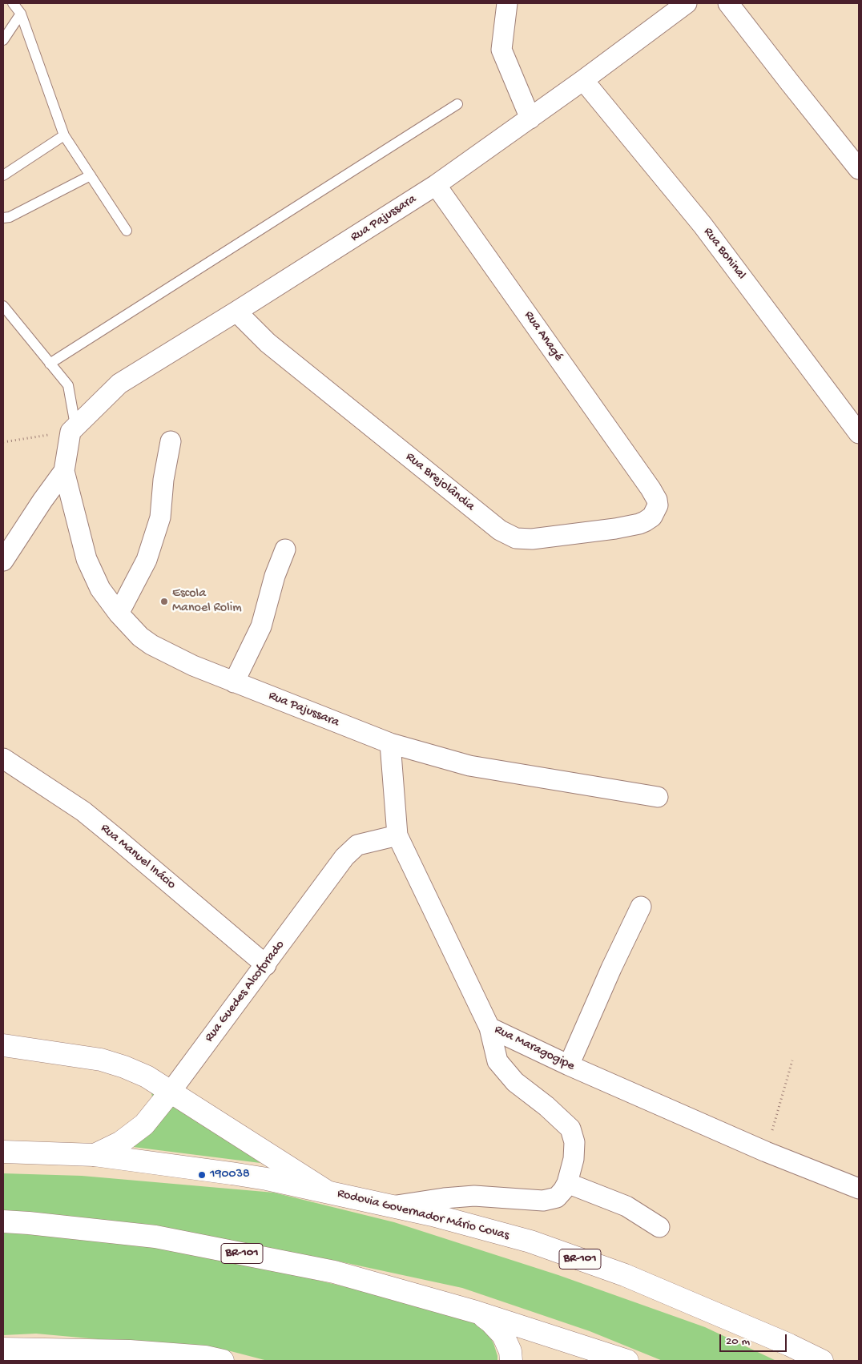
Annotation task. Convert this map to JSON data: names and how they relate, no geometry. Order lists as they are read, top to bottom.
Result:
{
  "streets": {
    "main road": ["Rua Guedes Alcoforado", "Rodovia Governador Mário Covas", "BR-101"],
    "street": [
      "Rua Pajussara",
      "Rua Boninal",
      "Rua Anagé",
      "Rua Brejolândia",
      "Rua Manuel Inácio",
      "Rua Maragogipe"
    ]
  },
  "crossings": [
    ["Rua Pajussara", "Rua Boninal"],
    ["Rua Pajussara", "Rua Anagé"],
    ["Rua Pajussara", "Rua Brejolândia"],
    ["Rua Pajussara", "Rua Maragogipe"],
    ["Rua Anagé", "Rua Brejolândia"],
    ["Rua Manuel Inácio", "Rua Guedes Alcoforado"],
    ["Rua Guedes Alcoforado", "Rua Maragogipe"],
    ["Rua Guedes Alcoforado", "Rodovia Governador Mário Covas"]
  ],
  "places": ["Escola Manoel Rolim", "190038"],
  "scale_bar": "20 m"
}
